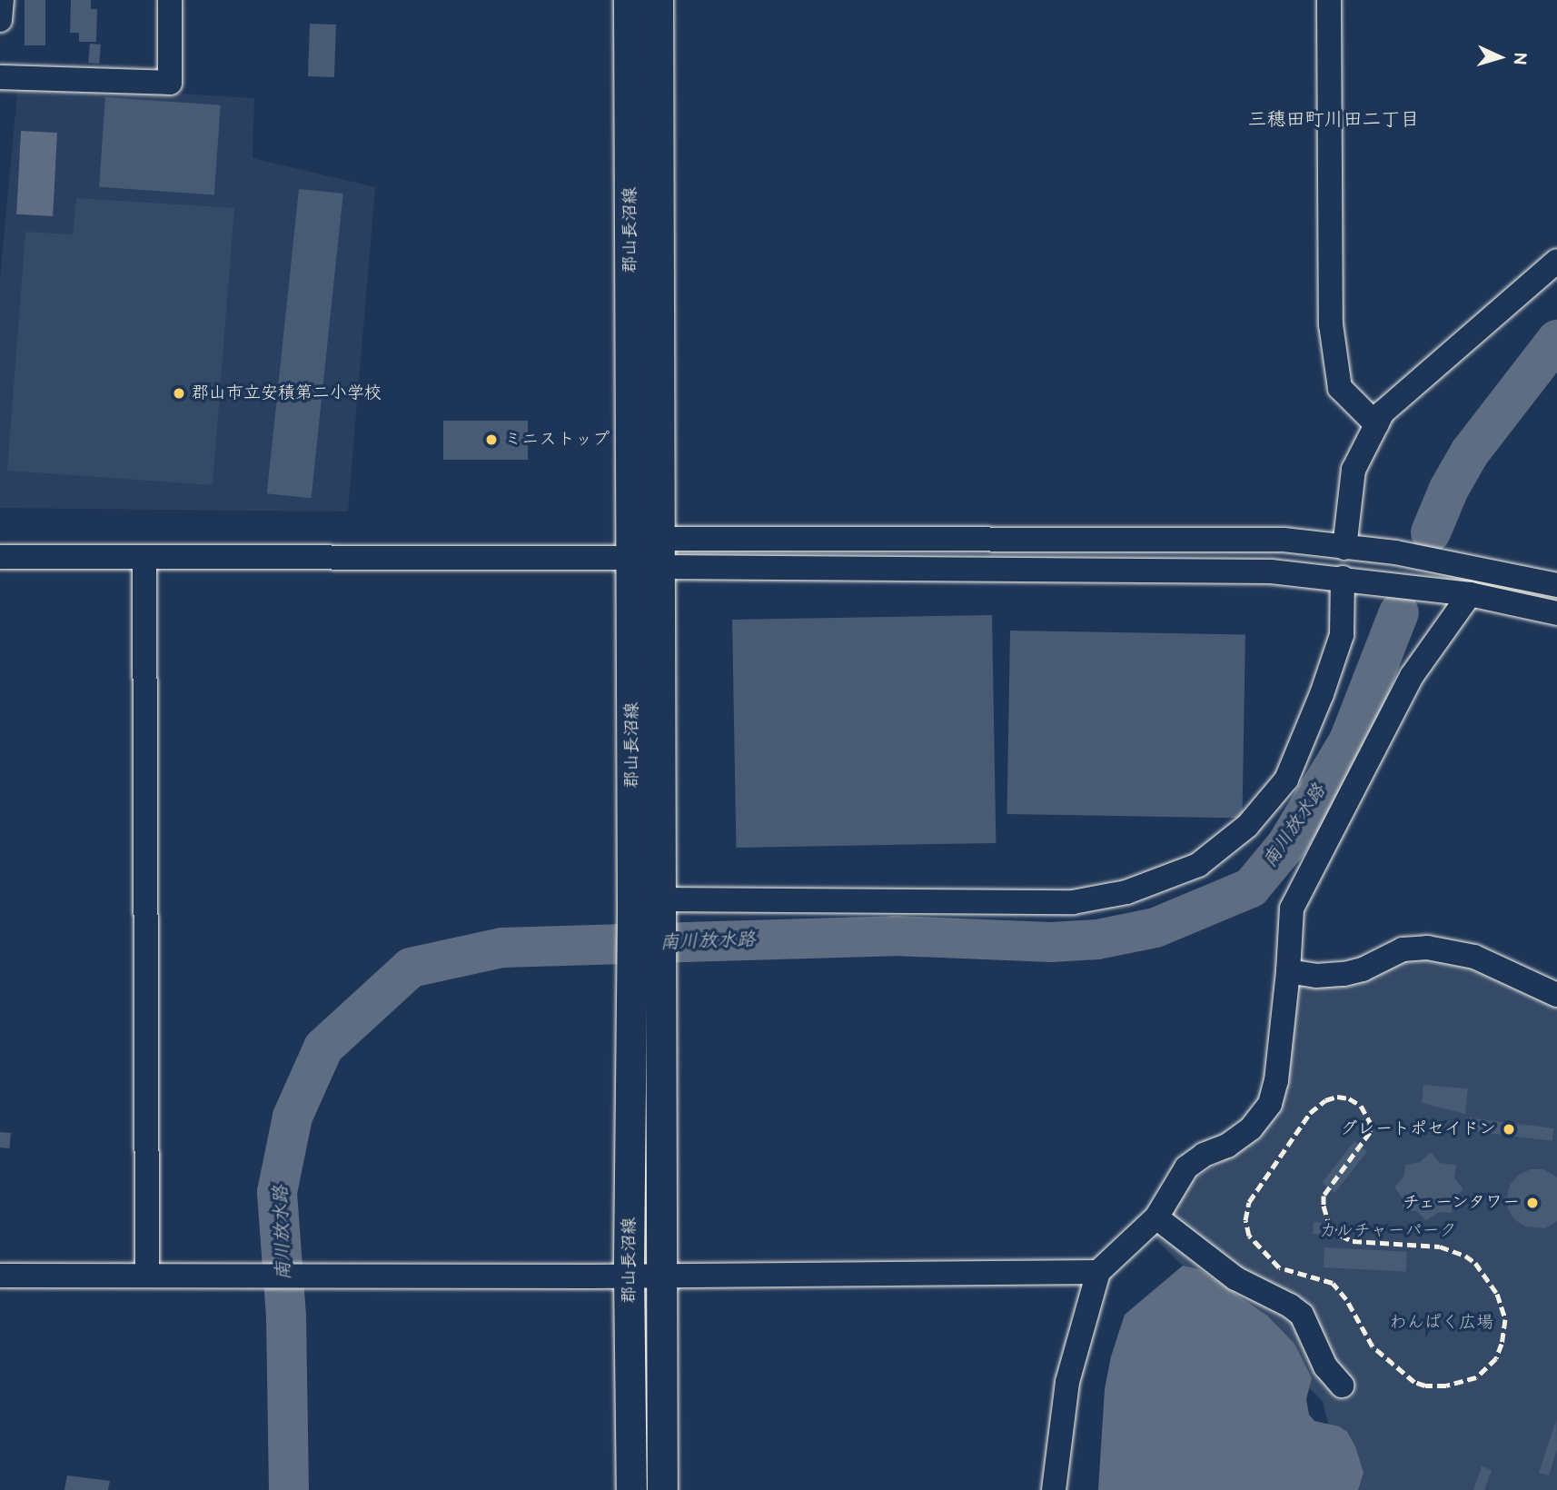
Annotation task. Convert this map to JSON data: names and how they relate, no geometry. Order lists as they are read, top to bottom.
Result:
{
  "streets": {
    "main road": ["郡山長沼線"]
  },
  "districts": ["三穂田町川田二丁目"],
  "water": ["南川放水路"],
  "parks": ["カルチャーパーク", "わんぱく広場"],
  "places": [
    "郡山市立安積第二小学校",
    "ミニストップ",
    "グレートポセイドン",
    "チェーンタワー"
  ],
  "north": "right"
}
